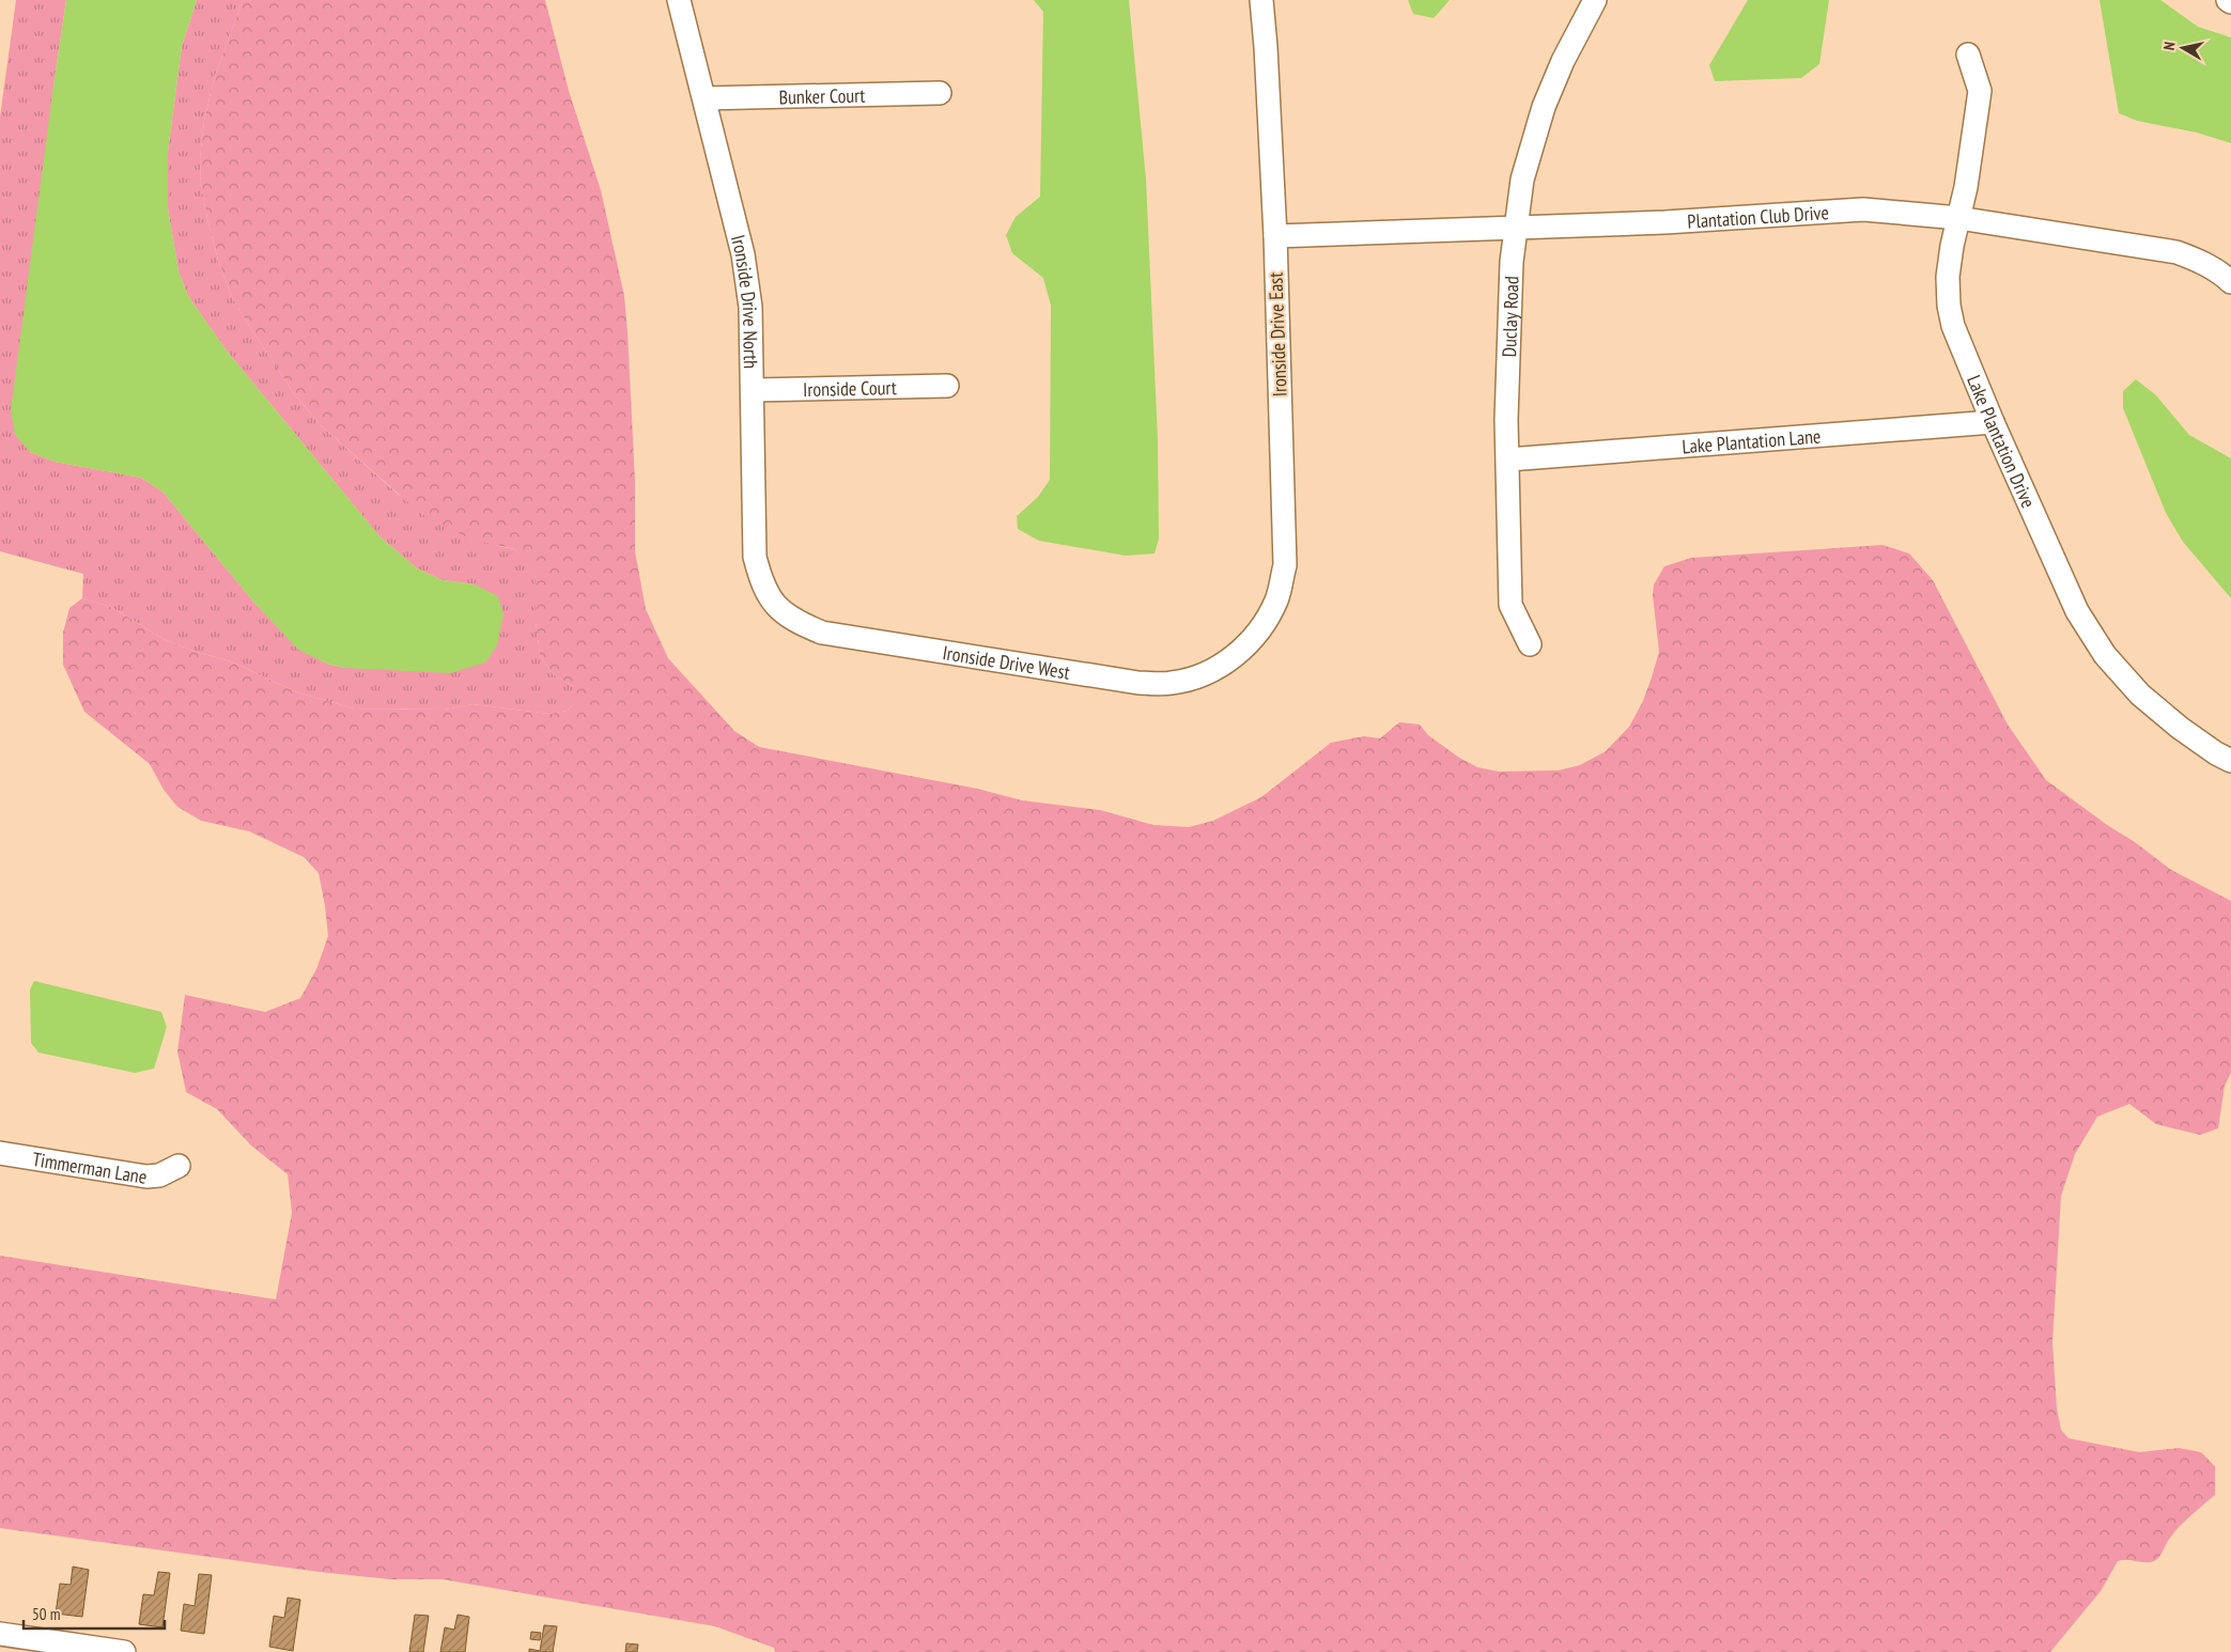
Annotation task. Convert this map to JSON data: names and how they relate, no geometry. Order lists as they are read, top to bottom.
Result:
{
  "streets": {
    "street": [
      "Bunker Court",
      "Plantation Club Drive",
      "Ironside Drive North",
      "Duclay Road",
      "Ironside Drive East",
      "Ironside Court",
      "Lake Plantation Lane",
      "Lake Plantation Drive",
      "Ironside Drive West",
      "Timmerman Lane"
    ]
  },
  "crossings": [
    ["Bunker Court", "Ironside Drive North"],
    ["Plantation Club Drive", "Duclay Road"],
    ["Plantation Club Drive", "Ironside Drive East"],
    ["Plantation Club Drive", "Lake Plantation Drive"],
    ["Ironside Drive North", "Ironside Court"],
    ["Ironside Drive North", "Ironside Drive West"],
    ["Duclay Road", "Lake Plantation Lane"],
    ["Ironside Drive East", "Ironside Drive West"],
    ["Lake Plantation Lane", "Lake Plantation Drive"]
  ],
  "scale_bar": "50 m",
  "north": "left"
}
